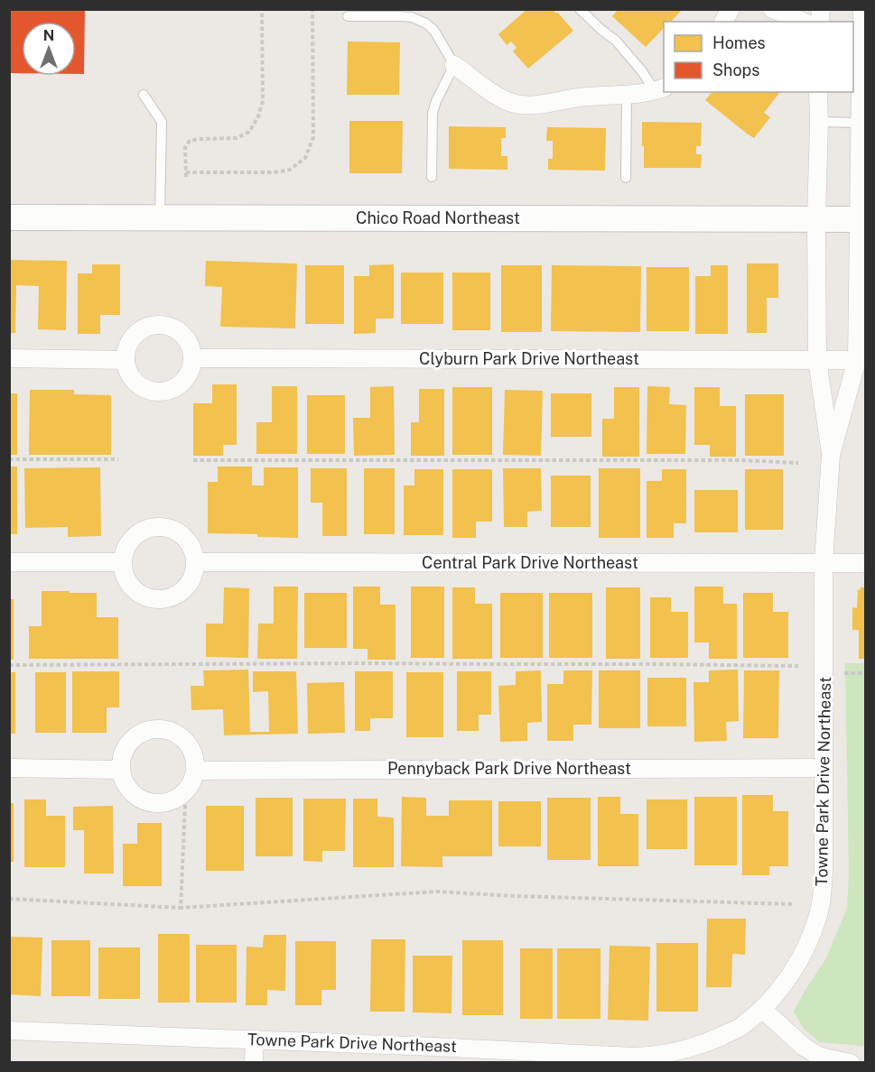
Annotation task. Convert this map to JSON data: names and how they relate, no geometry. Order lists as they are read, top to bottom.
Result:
{
  "streets": {
    "street": [
      "Chico Road Northeast",
      "Clyburn Park Drive Northeast",
      "Central Park Drive Northeast",
      "Pennyback Park Drive Northeast",
      "Towne Park Drive Northeast"
    ]
  },
  "crossings": [
    ["Chico Road Northeast", "Towne Park Drive Northeast"],
    ["Clyburn Park Drive Northeast", "Towne Park Drive Northeast"],
    ["Central Park Drive Northeast", "Towne Park Drive Northeast"],
    ["Pennyback Park Drive Northeast", "Towne Park Drive Northeast"]
  ],
  "legend": ["Homes", "Shops"],
  "north": "top"
}
